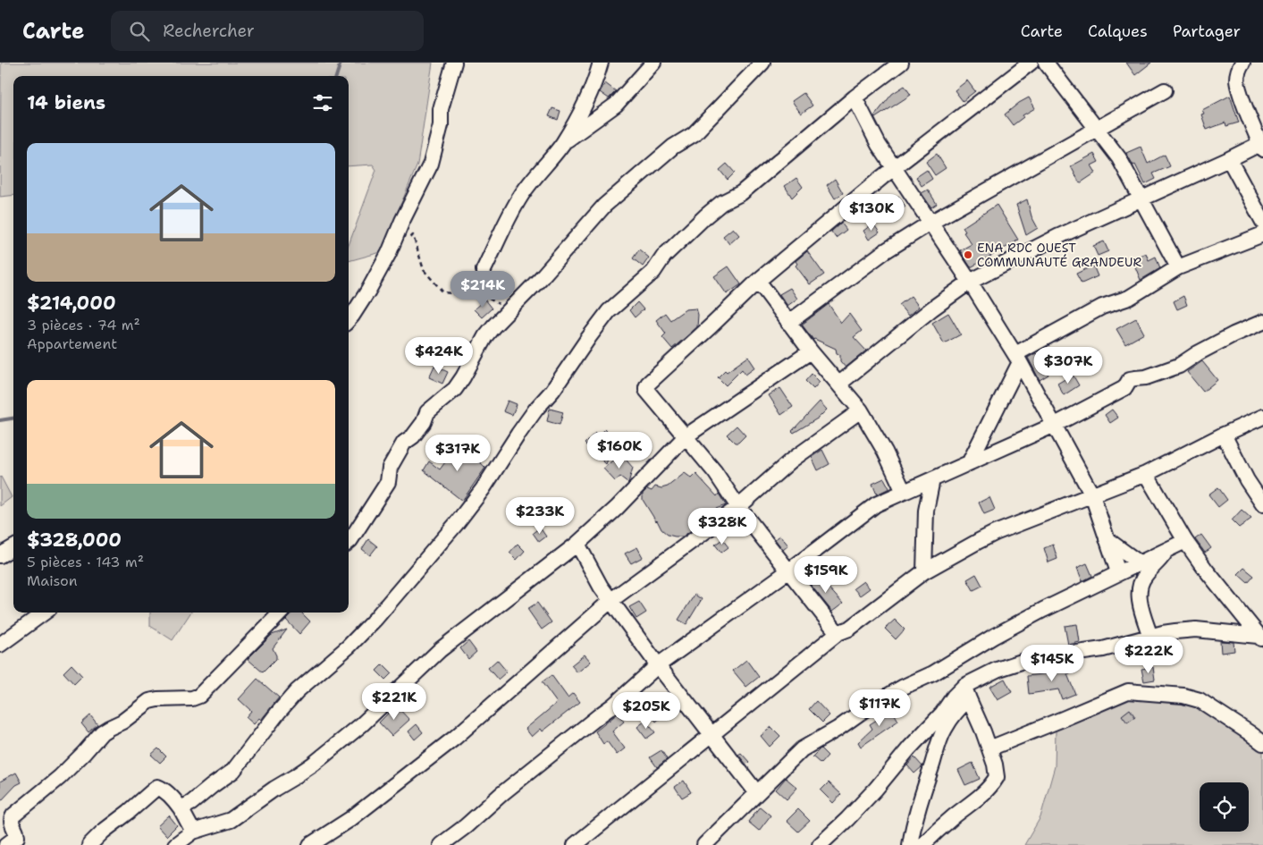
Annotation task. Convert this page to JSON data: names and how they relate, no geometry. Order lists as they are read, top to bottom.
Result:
{
  "places": ["ENA RDC OUEST COMMUNAUTÉ GRANDEUR"],
  "page": {
    "header": "Carte",
    "search": "Rechercher",
    "nav": ["Carte", "Calques", "Partager"],
    "heading": "14 biens",
    "list": [
      {
        "name": "$214,000",
        "note": "3 pièces · 74 m² · Appartement"
      },
      {
        "name": "$328,000",
        "note": "5 pièces · 143 m² · Maison"
      }
    ],
    "price": [
      "$130K",
      "$214K",
      "$424K",
      "$307K",
      "$160K",
      "$317K",
      "$233K",
      "$328K",
      "$159K",
      "$222K",
      "$145K",
      "$221K",
      "$117K",
      "$205K"
    ]
  }
}
